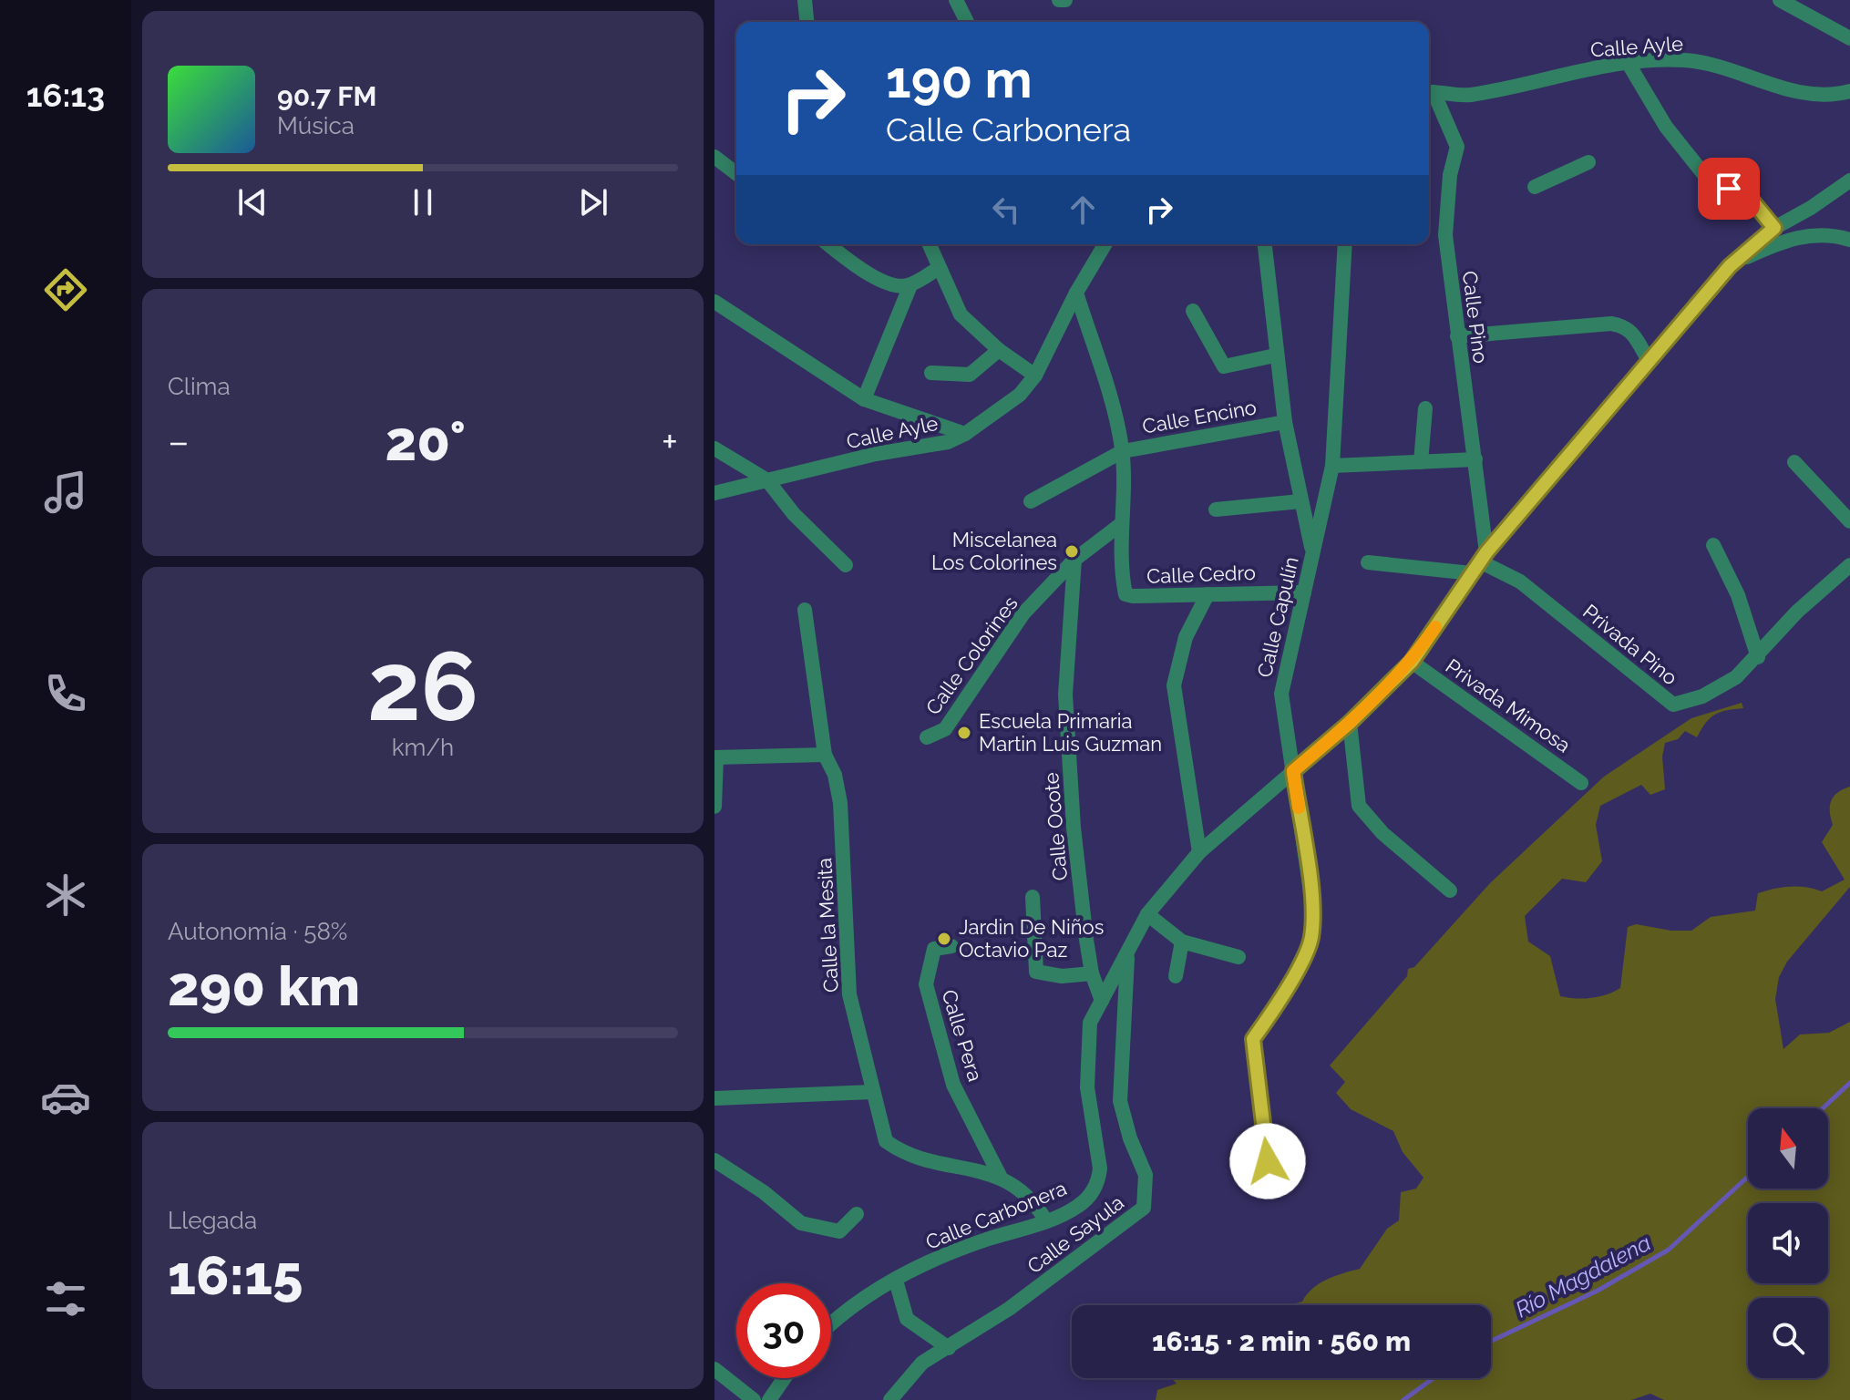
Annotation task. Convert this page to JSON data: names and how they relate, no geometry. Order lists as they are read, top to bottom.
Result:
{
  "streets": {
    "street": [
      "Calle Ayle",
      "Calle Pino",
      "Calle Encino",
      "Calle Cedro",
      "Calle Capulín",
      "Privada Pino",
      "Calle Colorines",
      "Privada Mimosa",
      "Calle Ocote",
      "Calle la Mesita",
      "Calle Pera",
      "Calle Carbonera",
      "Calle Sayula"
    ]
  },
  "crossings": [
    ["Calle Ayle", "Calle Pino"],
    ["Calle Pino", "Privada Pino"],
    ["Calle Pino", "Calle Carbonera"],
    ["Calle Cedro", "Calle Capulín"],
    ["Calle Cedro", "Calle Colorines"],
    ["Calle Capulín", "Calle Carbonera"],
    ["Privada Pino", "Calle Carbonera"],
    ["Calle Colorines", "Calle Ocote"],
    ["Privada Mimosa", "Calle Carbonera"],
    ["Calle Ocote", "Calle Carbonera"],
    ["Calle la Mesita", "Calle Pera"],
    ["Calle la Mesita", "Calle Carbonera"],
    ["Calle Carbonera", "Calle Sayula"]
  ],
  "water": ["Río Magdalena"],
  "places": ["Miscelanea Los Colorines", "Escuela Primaria Martin Luis Guzman", "Jardin De Niños Octavio Paz"],
  "north": "top",
  "page": {
    "tabs": "16:13",
    "turn": ["190 m", "Calle Carbonera"],
    "song": ["90.7 FM", "Música"],
    "tile": [
      "Clima",
      ["26", "km/h"],
      ["Autonomía · 58%", "290 km"],
      ["Llegada", "16:15"]
    ],
    "heat": ["−", "20°", "+"],
    "limit": "30",
    "trip": "16:15 · 2 min · 560 m"
  }
}
